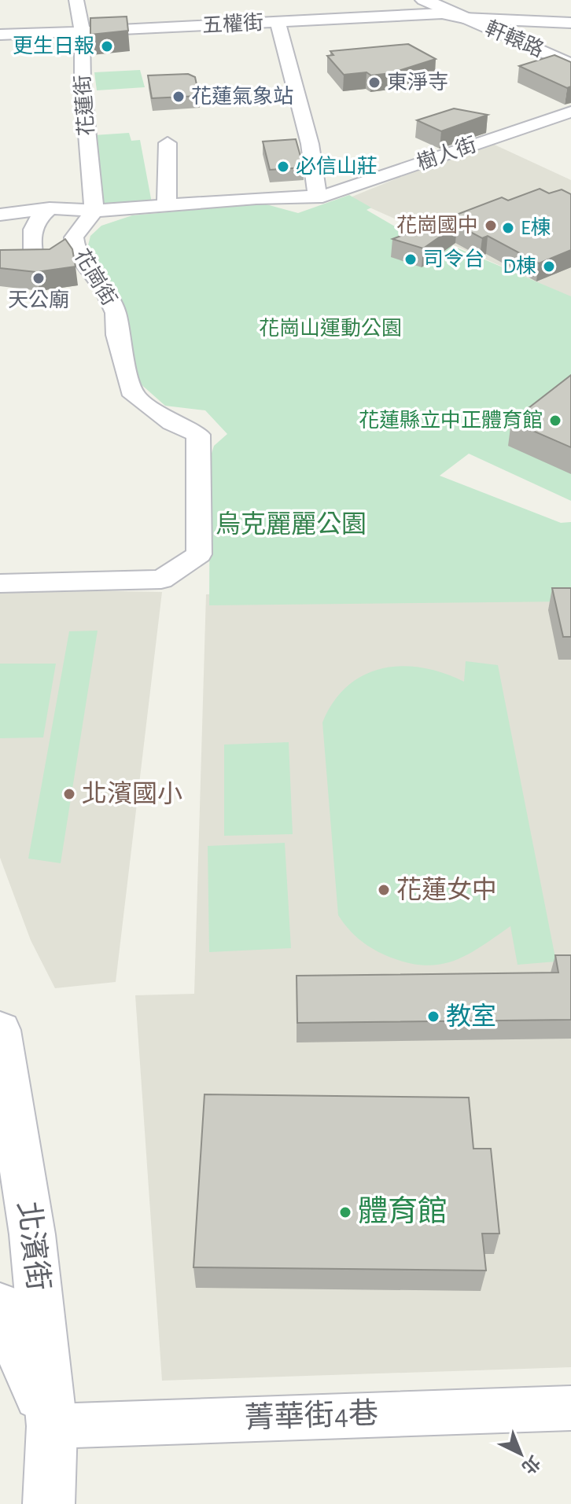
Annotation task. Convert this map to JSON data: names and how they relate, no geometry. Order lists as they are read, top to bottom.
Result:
{
  "streets": {
    "street": [
      "五權街",
      "軒轅路",
      "花蓮街",
      "樹人街",
      "花崗街",
      "北濱街",
      "菁華街4巷"
    ]
  },
  "crossings": [
    ["五權街", "軒轅路"],
    ["五權街", "花蓮街"],
    ["花蓮街", "花崗街"],
    ["樹人街", "花崗街"],
    ["北濱街", "菁華街4巷"]
  ],
  "parks": ["花崗山運動公園", "烏克麗麗公園"],
  "places": [
    "更生日報",
    "東淨寺",
    "花蓮氣象站",
    "必信山莊",
    "花崗國中",
    "E棟",
    "司令台",
    "D棟",
    "天公廟",
    "花蓮縣立中正體育館",
    "北濱國小",
    "花蓮女中",
    "教室",
    "體育館"
  ],
  "north": "bottom right"
}
